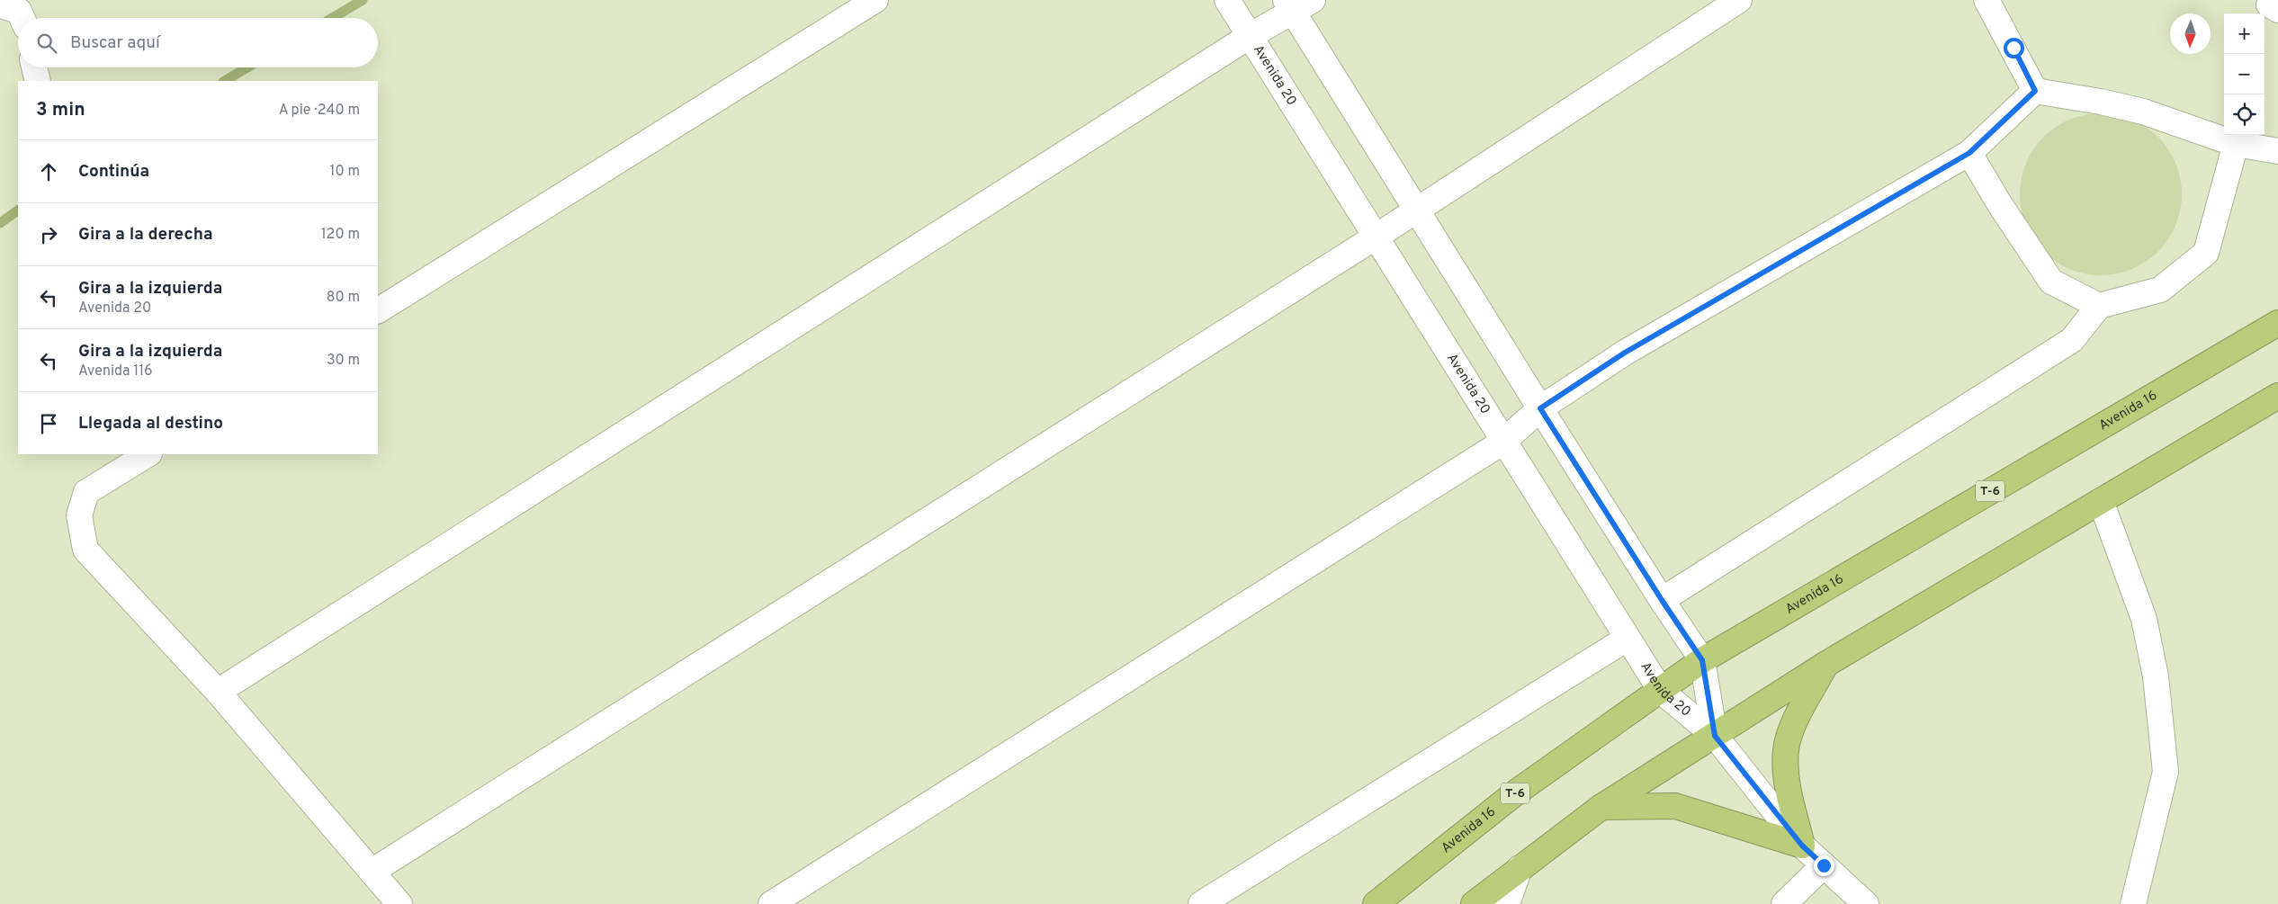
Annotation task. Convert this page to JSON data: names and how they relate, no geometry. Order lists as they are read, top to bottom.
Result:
{
  "streets": {
    "highway": ["Avenida 16", "T-6"],
    "street": ["Avenida 20"]
  },
  "crossings": [
    ["Avenida 20", "Avenida 16"]
  ],
  "north": "bottom",
  "page": {
    "map_buttons": ["+", "−"],
    "search": "Buscar aquí",
    "heading": ["3 min", "A pie · 240 m"],
    "list": [
      ["Continúa", "10 m"],
      ["Gira a la derecha", "120 m"],
      ["Gira a la izquierda", "Avenida 20", "80 m"],
      ["Gira a la izquierda", "Avenida 116", "30 m"],
      "Llegada al destino"
    ]
  }
}
